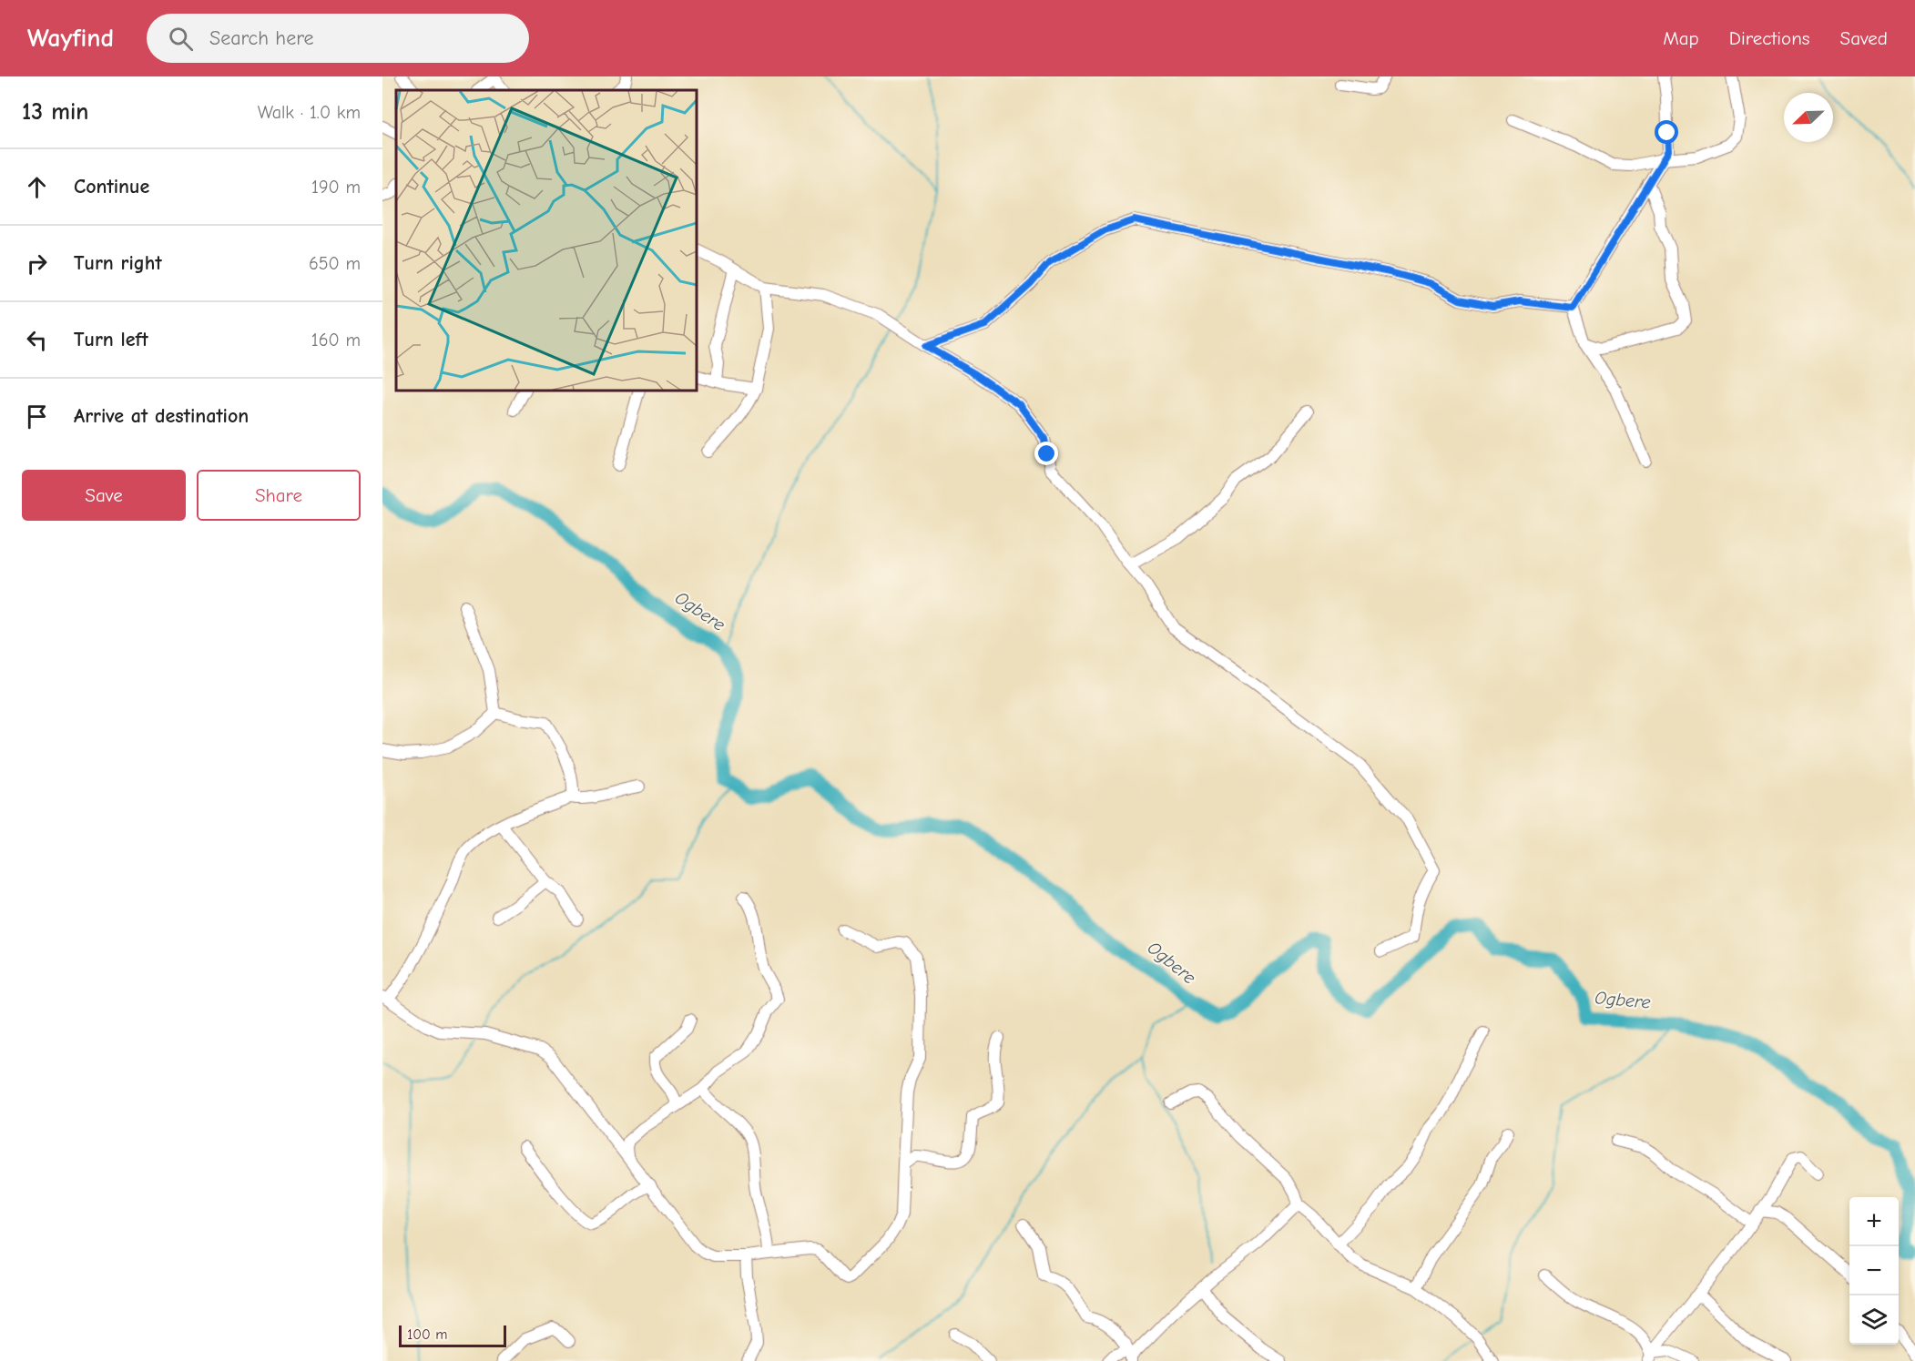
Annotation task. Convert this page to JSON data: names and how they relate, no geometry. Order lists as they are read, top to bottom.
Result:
{
  "water": ["Ogbere"],
  "scale_bar": "100 m",
  "north": "bottom left",
  "page": {
    "header": "Wayfind",
    "search": "Search here",
    "nav": ["Map", "Directions", "Saved"],
    "heading": ["13 min", "Walk · 1.0 km"],
    "list": [
      ["Continue", "190 m"],
      ["Turn right", "650 m"],
      ["Turn left", "160 m"],
      "Arrive at destination"
    ],
    "buttons": ["Save", "Share"],
    "map_buttons": ["+", "−"],
    "scale": "100 m"
  }
}
